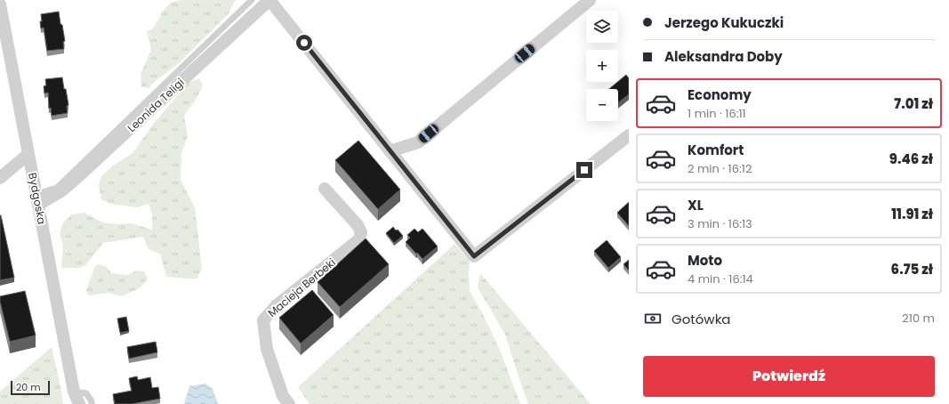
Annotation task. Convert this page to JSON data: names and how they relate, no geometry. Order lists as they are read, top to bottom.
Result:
{
  "streets": {
    "street": ["Leonida Teligi", "Bydgoska", "Macieja Berbeki"]
  },
  "crossings": [
    ["Leonida Teligi", "Bydgoska"]
  ],
  "scale_bar": "20 m",
  "page": {
    "banner": ["Jerzego Kukuczki", "Aleksandra Doby"],
    "map_buttons": ["+", "−"],
    "list": [
      {
        "name": "Economy",
        "note": "1 min · 16:11",
        "value": "7.01 zł"
      },
      {
        "name": "Komfort",
        "note": "2 min · 16:12",
        "value": "9.46 zł"
      },
      {
        "name": "XL",
        "note": "3 min · 16:13",
        "value": "11.91 zł"
      },
      {
        "name": "Moto",
        "note": "4 min · 16:14",
        "value": "6.75 zł"
      }
    ],
    "pay": ["Gotówka", "210 m"],
    "buttons": "Potwierdź",
    "scale": "20 m"
  }
}
